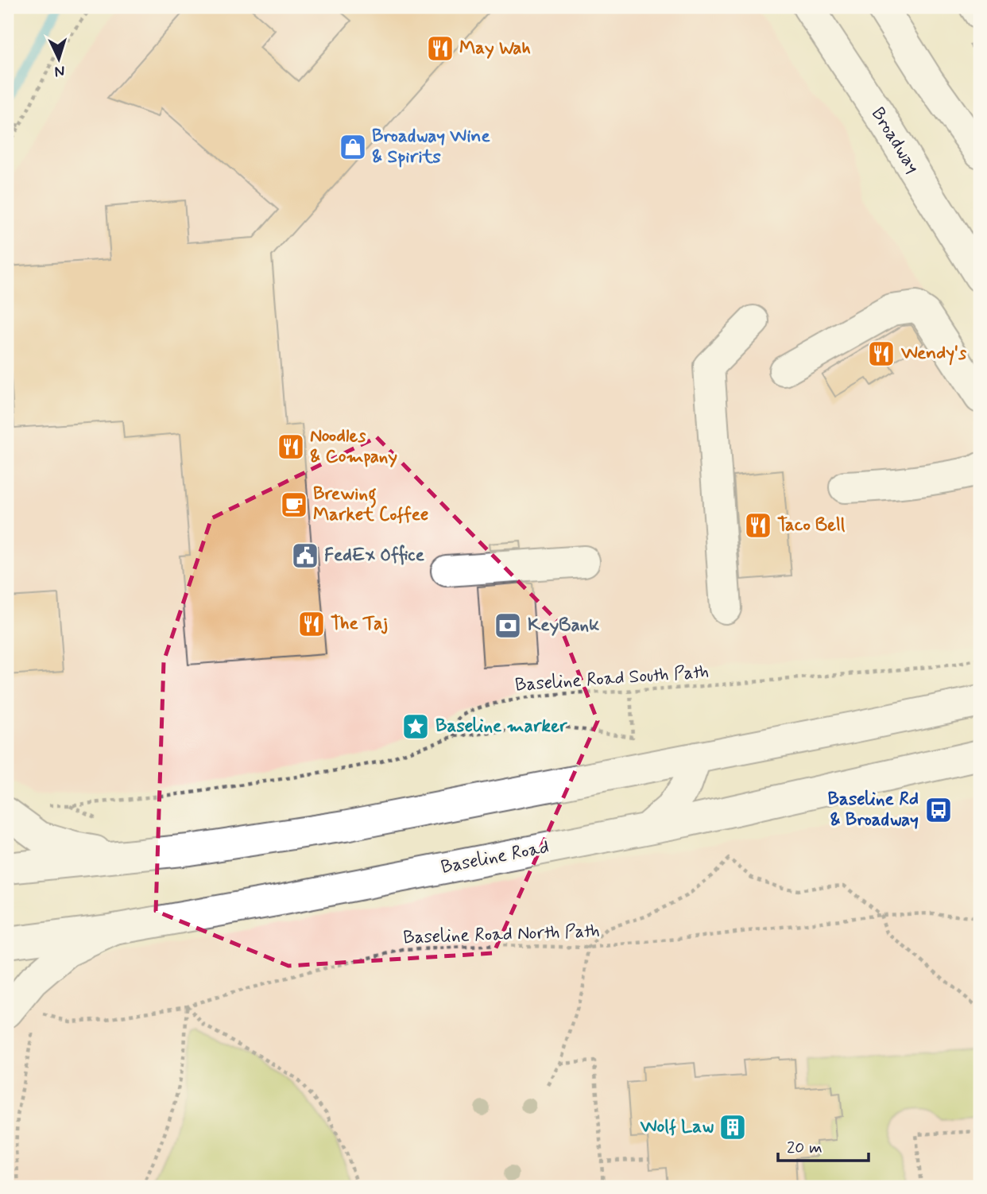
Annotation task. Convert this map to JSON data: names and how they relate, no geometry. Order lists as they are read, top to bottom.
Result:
{
  "streets": {
    "main road": ["Broadway", "Baseline Road"],
    "path": ["Baseline Road South Path", "Baseline Road North Path"]
  },
  "places": {
    "restaurant": [
      "May Wah",
      "Wendy's",
      "Noodles & Company",
      "Taco Bell",
      "The Taj"
    ],
    "shop": ["Broadway Wine & Spirits"],
    "cafe": ["Brewing Market Coffee"],
    "public building": ["FedEx Office"],
    "bank": ["KeyBank"],
    "place": ["Baseline marker"],
    "bus stop": ["Baseline Rd & Broadway"],
    "building": ["Wolf Law"]
  },
  "scale_bar": "20 m",
  "north": "bottom"
}
